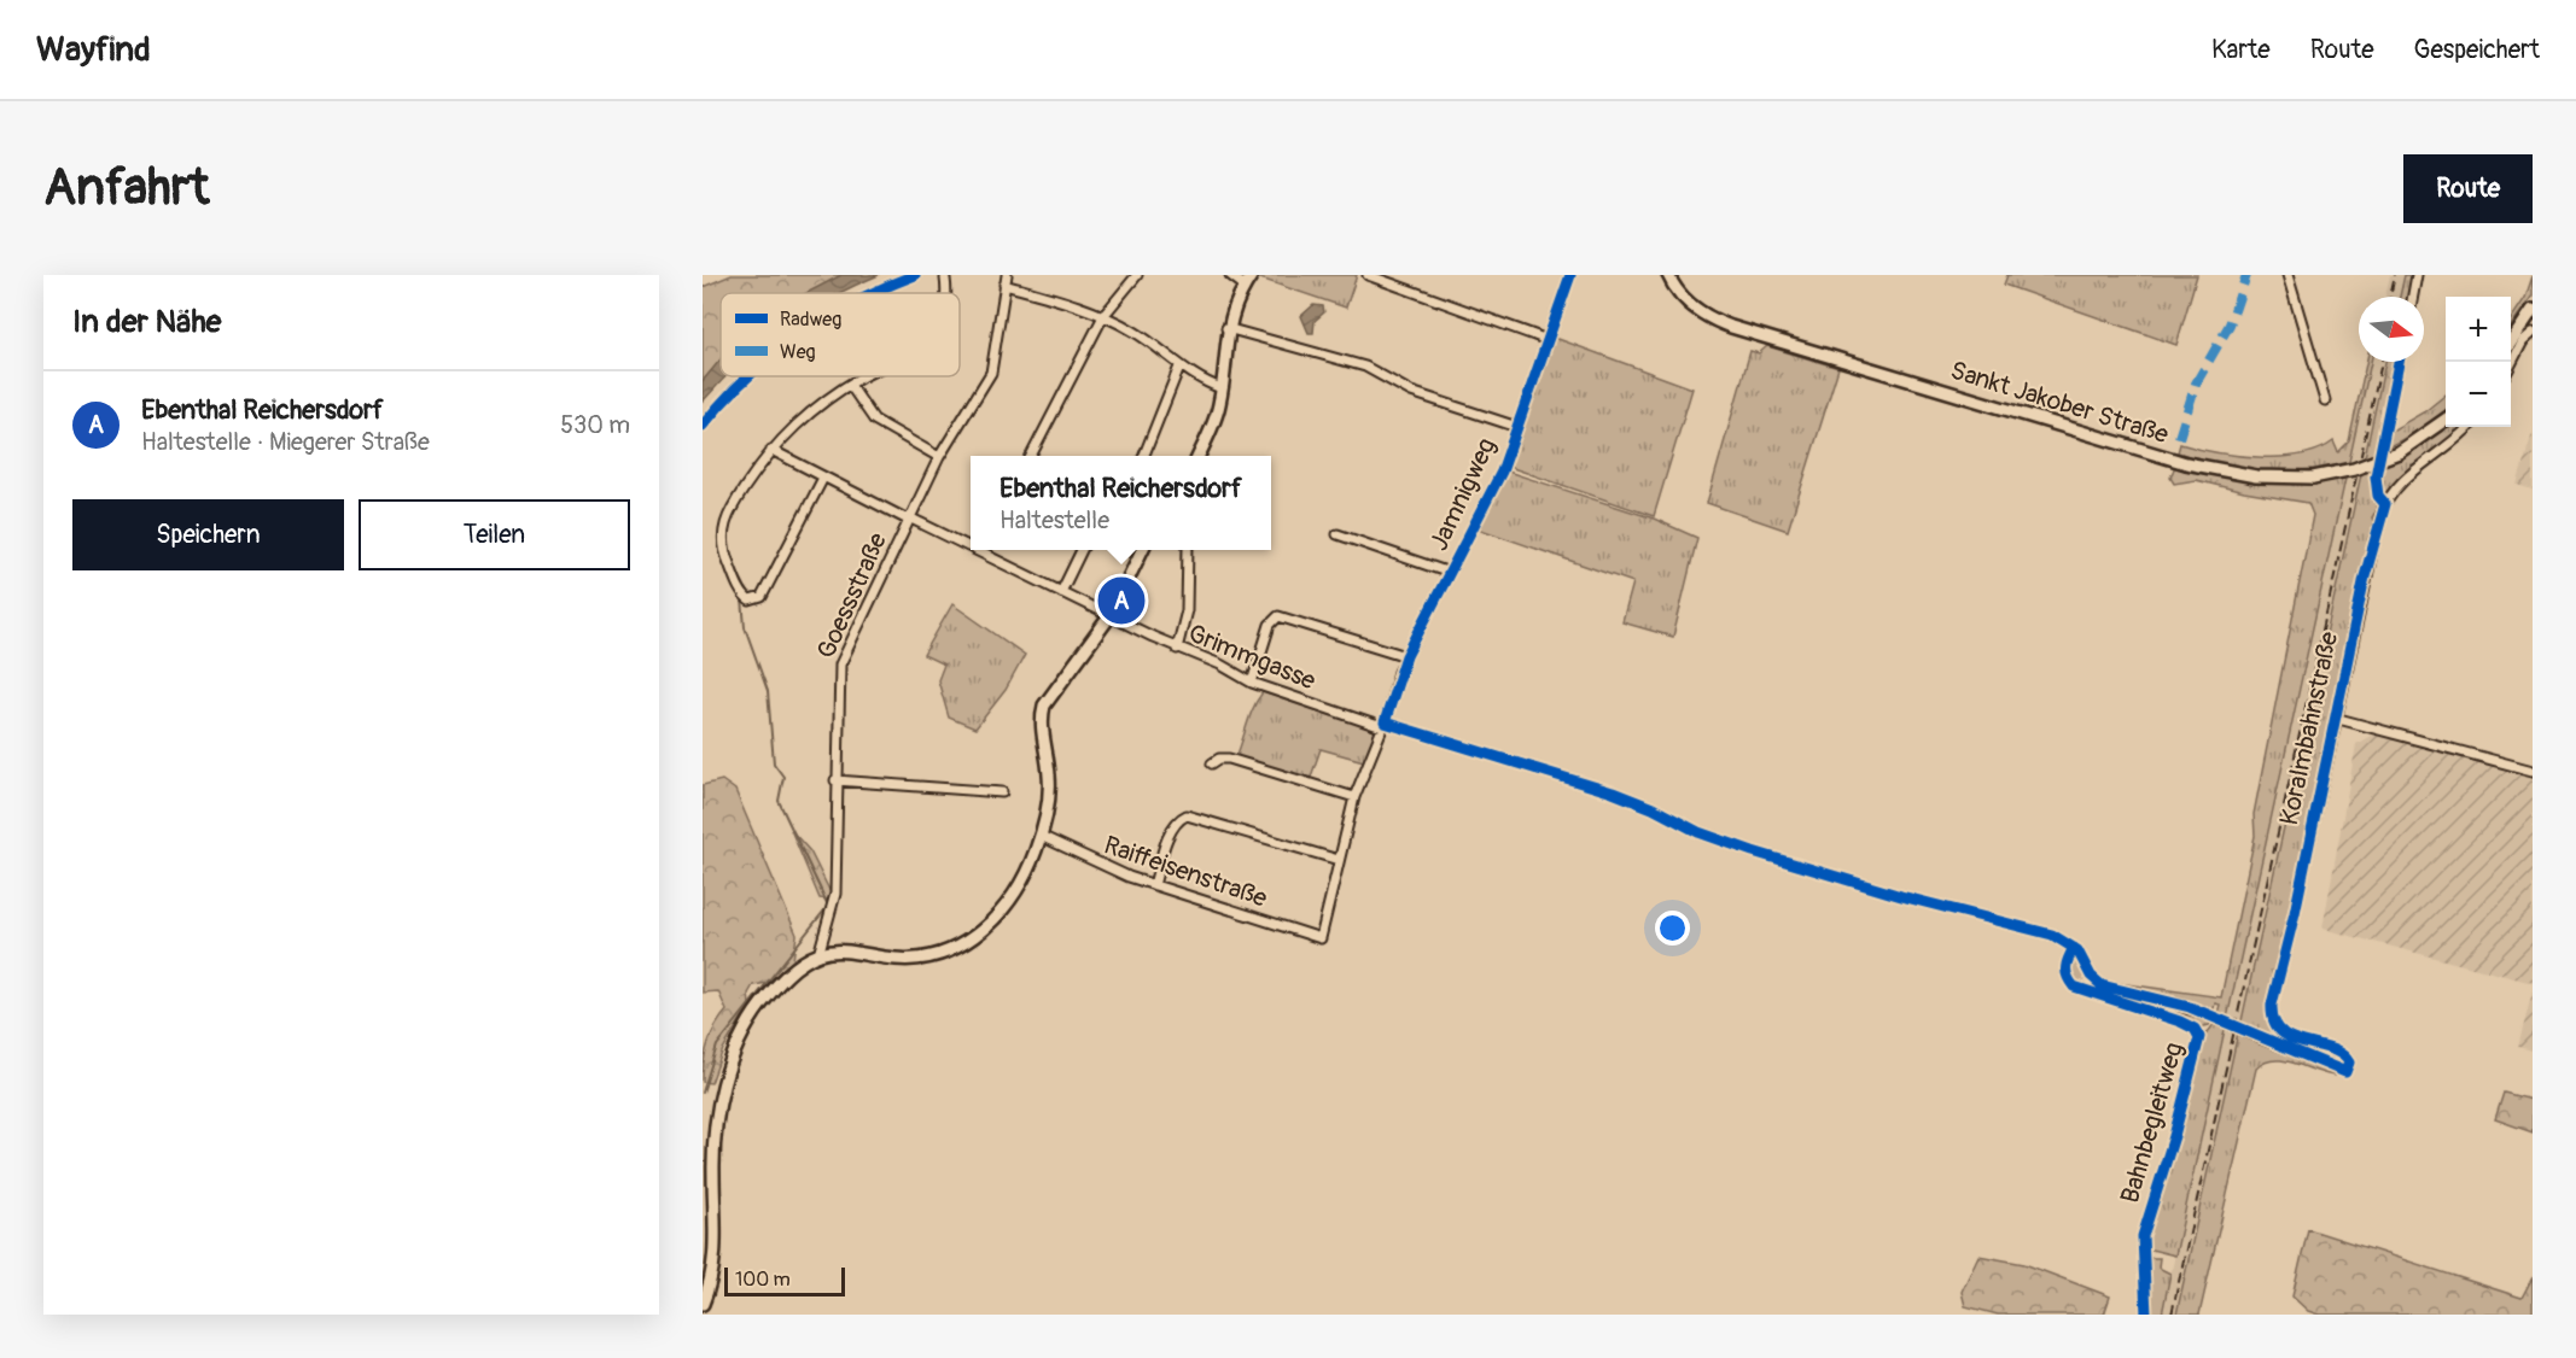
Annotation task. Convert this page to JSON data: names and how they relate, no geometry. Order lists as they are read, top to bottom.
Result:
{
  "streets": {
    "main road": ["Sankt Jakober Straße"],
    "street": [
      "Jamnigweg",
      "Goessstraße",
      "Grimmgasse",
      "Koralmbahnstraße",
      "Raiffeisenstraße"
    ],
    "cycle path": ["Bahnbegleitweg"]
  },
  "crossings": [
    ["Jamnigweg", "Grimmgasse"],
    ["Jamnigweg", "Raiffeisenstraße"],
    ["Goessstraße", "Grimmgasse"],
    ["Grimmgasse", "Koralmbahnstraße"]
  ],
  "legend": ["Radweg", "Weg"],
  "scale_bar": "100 m",
  "north": "right",
  "page": {
    "header": "Wayfind",
    "nav": ["Karte", "Route", "Gespeichert"],
    "buttons": [
      "Route",
      ["Speichern", "Teilen"]
    ],
    "title": "Anfahrt",
    "heading": "In der Nähe",
    "map_buttons": ["+", "−"],
    "list": [
      {
        "mark": "A",
        "name": "Ebenthal Reichersdorf",
        "note": "Haltestelle · Miegerer Straße",
        "value": "530 m"
      }
    ],
    "popup": ["Ebenthal Reichersdorf", "Haltestelle"],
    "pins": "A",
    "scale": "100 m"
  }
}
